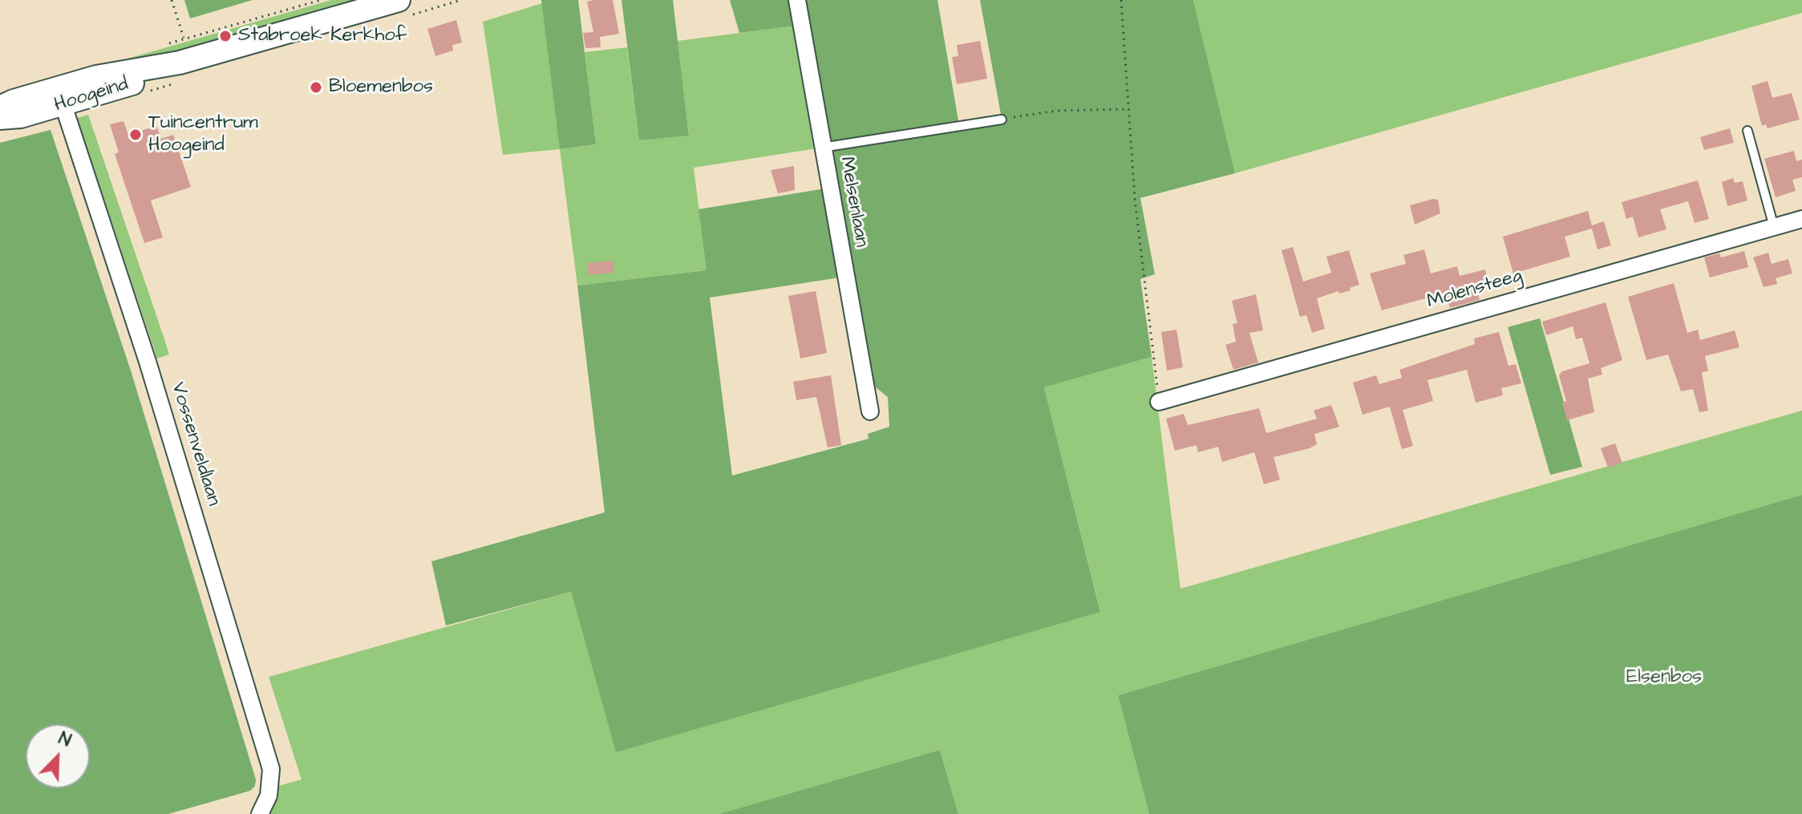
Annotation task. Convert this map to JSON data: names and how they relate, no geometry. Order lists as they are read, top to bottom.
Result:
{
  "streets": {
    "main road": ["Hoogeind"],
    "street": ["Melsenlaan", "Molensteeg", "Vossenveldlaan"]
  },
  "crossings": [
    ["Hoogeind", "Vossenveldlaan"]
  ],
  "parks": ["Elsenbos"],
  "places": ["Stabroek Kerkhof", "Bloemenbos", "Tuincentrum Hoogeind"],
  "north": "top right"
}
